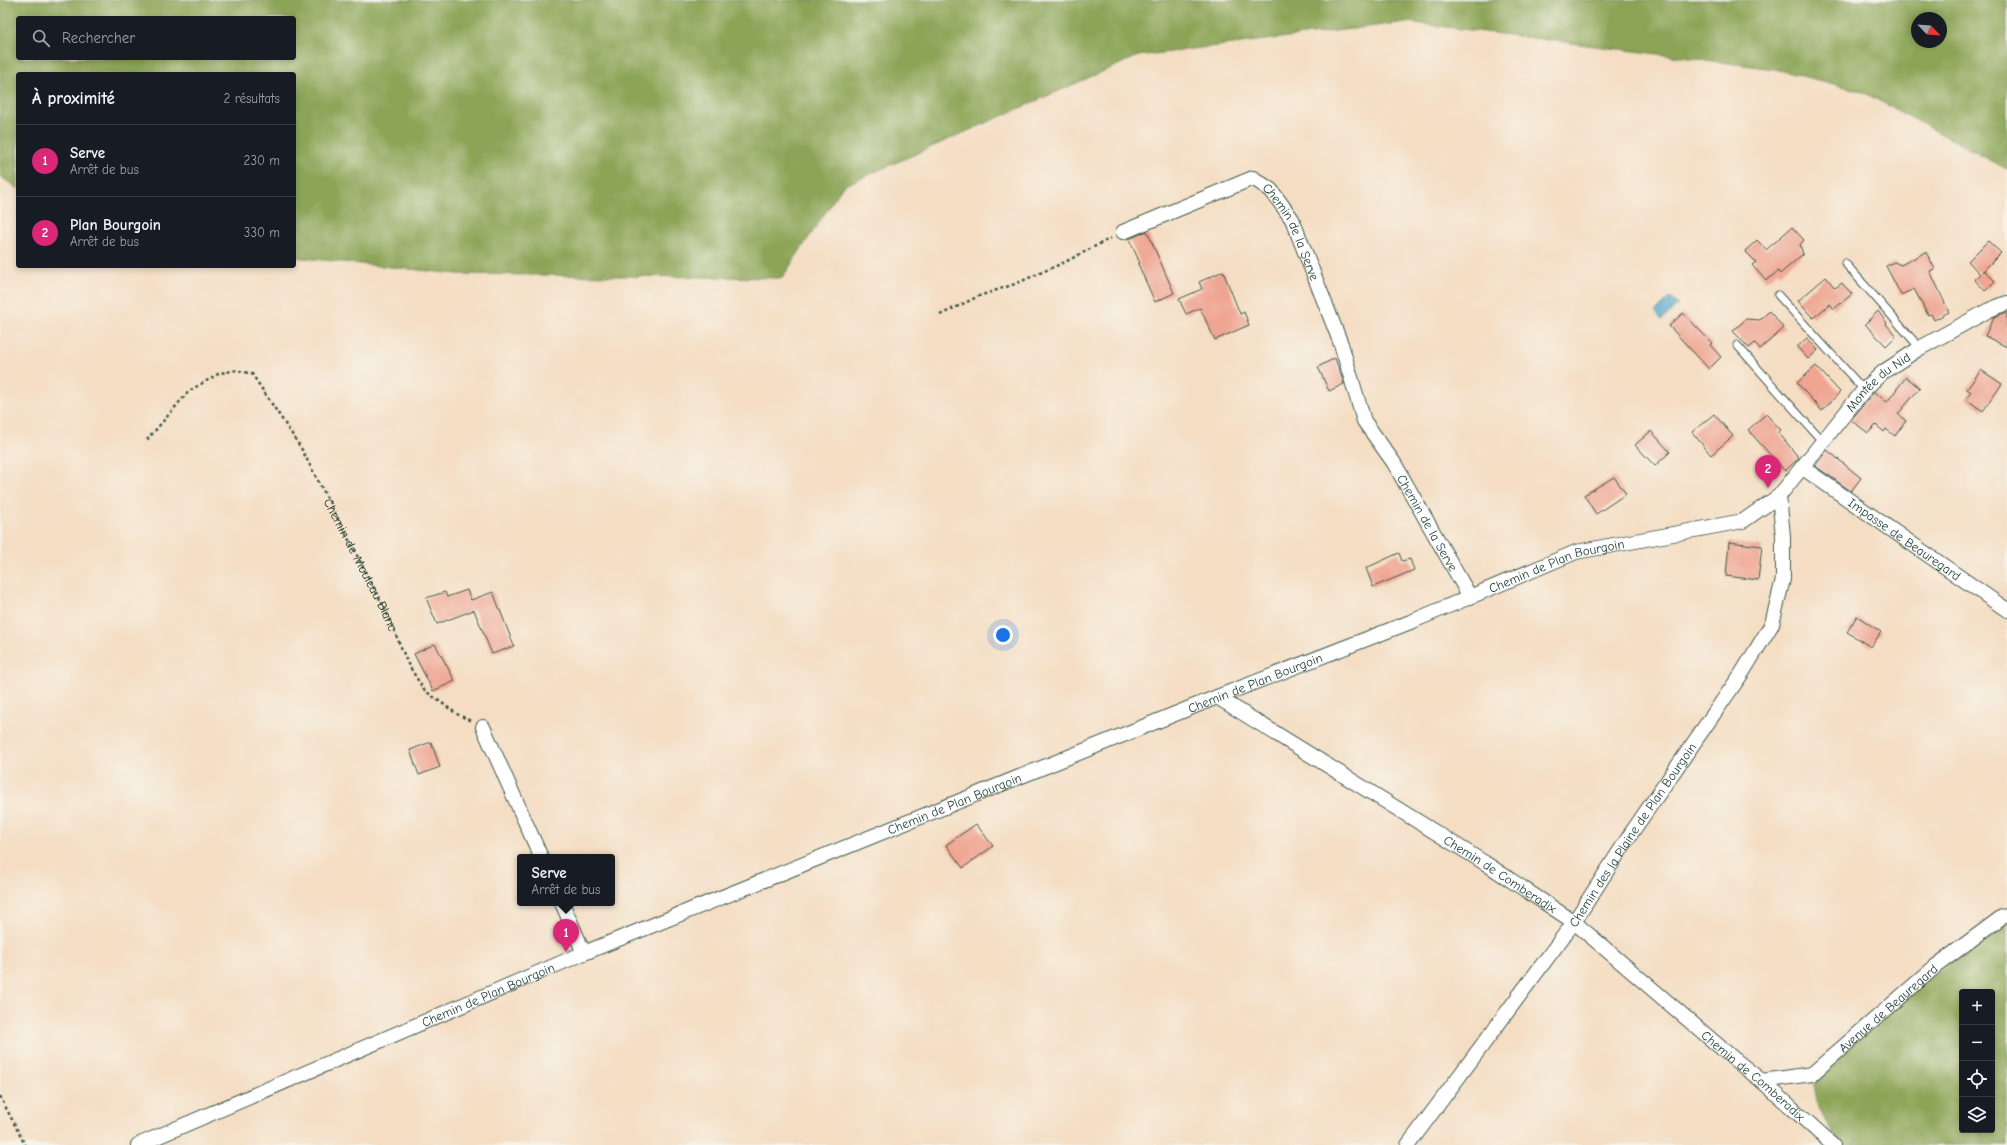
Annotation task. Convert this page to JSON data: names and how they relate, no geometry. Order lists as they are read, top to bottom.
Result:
{
  "streets": {
    "street": [
      "Chemin de la Serve",
      "Montée du Nid",
      "Impasse de Beauregard",
      "Chemin de Plan Bourgoin",
      "Chemin des la Plaine de Plan Bourgoin",
      "Chemin de Comberadix",
      "Avenue de Beauregard"
    ],
    "path": ["Chemin de Mouleau Blanc"]
  },
  "crossings": [
    ["Chemin de la Serve", "Chemin de Plan Bourgoin"],
    ["Montée du Nid", "Impasse de Beauregard"],
    ["Montée du Nid", "Chemin de Plan Bourgoin"],
    ["Montée du Nid", "Chemin des la Plaine de Plan Bourgoin"],
    ["Chemin de Plan Bourgoin", "Chemin des la Plaine de Plan Bourgoin"],
    ["Chemin de Plan Bourgoin", "Chemin de Comberadix"],
    ["Chemin des la Plaine de Plan Bourgoin", "Chemin de Comberadix"],
    ["Chemin de Comberadix", "Avenue de Beauregard"]
  ],
  "north": "bottom right",
  "page": {
    "search": "Rechercher",
    "heading": ["À proximité", "2 résultats"],
    "list": [
      {
        "mark": "1",
        "name": "Serve",
        "note": "Arrêt de bus",
        "value": "230 m"
      },
      {
        "mark": "2",
        "name": "Plan Bourgoin",
        "note": "Arrêt de bus",
        "value": "330 m"
      }
    ],
    "pins": ["2", "1"],
    "popup": ["Serve", "Arrêt de bus"],
    "map_buttons": ["+", "−"]
  }
}
